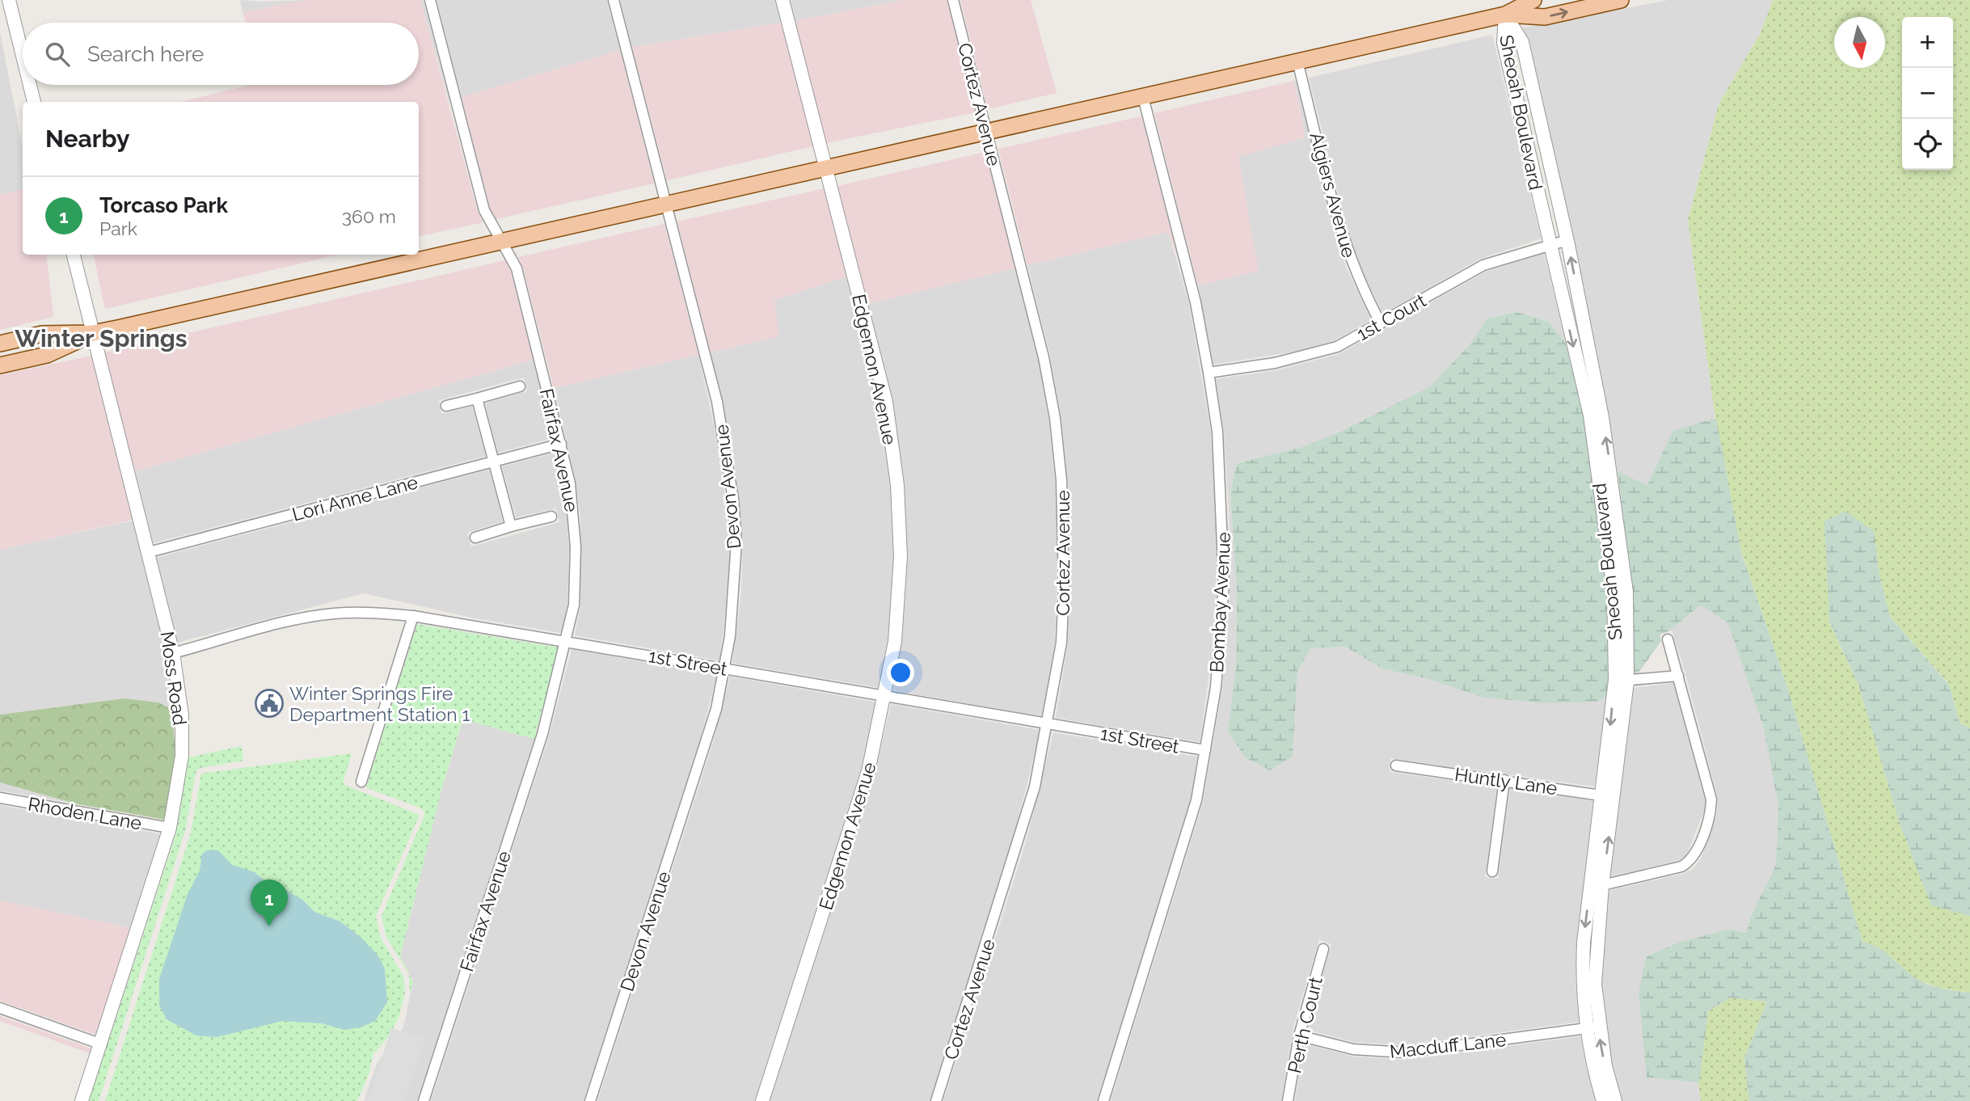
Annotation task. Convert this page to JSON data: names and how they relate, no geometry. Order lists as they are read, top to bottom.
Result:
{
  "streets": {
    "street": [
      "Cortez Avenue",
      "Sheoah Boulevard",
      "Algiers Avenue",
      "1st Court",
      "Edgemon Avenue",
      "Fairfax Avenue",
      "Devon Avenue",
      "Lori Anne Lane",
      "Bombay Avenue",
      "1st Street",
      "Moss Road",
      "Huntly Lane",
      "Rhoden Lane",
      "Perth Court",
      "Macduff Lane"
    ]
  },
  "crossings": [
    ["Cortez Avenue", "1st Street"],
    ["Sheoah Boulevard", "1st Court"],
    ["Sheoah Boulevard", "Huntly Lane"],
    ["Sheoah Boulevard", "Macduff Lane"],
    ["Algiers Avenue", "1st Court"],
    ["1st Court", "Bombay Avenue"],
    ["Edgemon Avenue", "1st Street"],
    ["Fairfax Avenue", "Lori Anne Lane"],
    ["Fairfax Avenue", "1st Street"],
    ["Devon Avenue", "1st Street"],
    ["Lori Anne Lane", "Moss Road"],
    ["Bombay Avenue", "1st Street"],
    ["1st Street", "Moss Road"],
    ["Moss Road", "Rhoden Lane"],
    ["Perth Court", "Macduff Lane"]
  ],
  "districts": ["Winter Springs"],
  "places": {
    "public building": ["Winter Springs Fire Department Station 1"]
  },
  "north": "bottom",
  "page": {
    "map_buttons": ["+", "−"],
    "search": "Search here",
    "heading": "Nearby",
    "list": [
      {
        "mark": "1",
        "name": "Torcaso Park",
        "note": "Park",
        "value": "360 m"
      }
    ],
    "pins": "1"
  }
}
